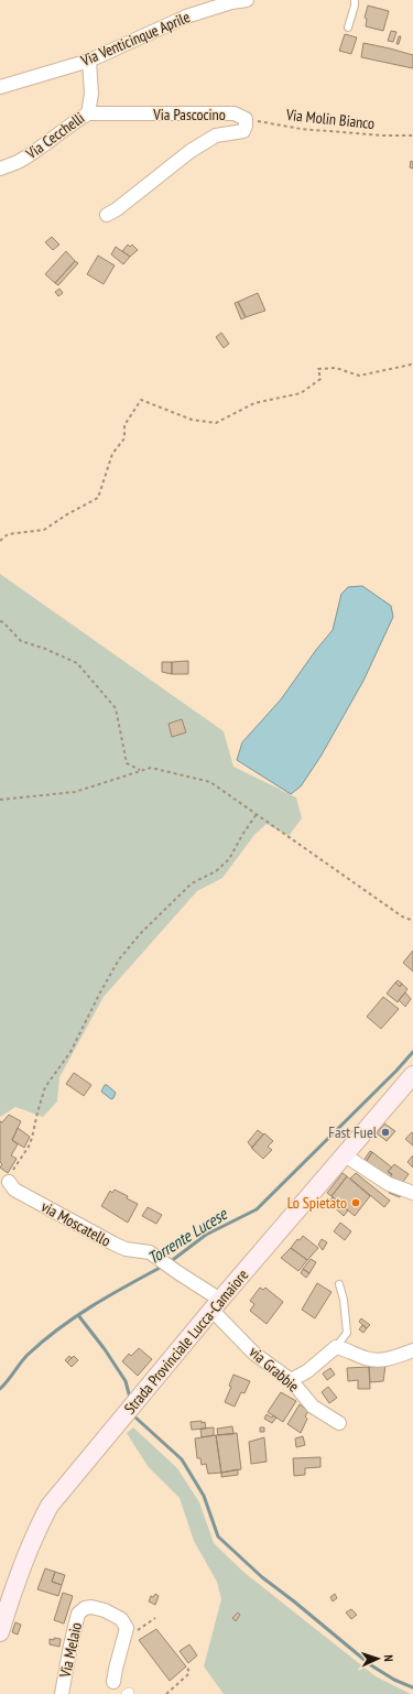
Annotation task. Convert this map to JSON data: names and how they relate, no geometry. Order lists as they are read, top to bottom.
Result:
{
  "streets": {
    "main road": ["Strada Provinciale Lucca-Camaiore"],
    "street": [
      "Via Venticinque Aprile",
      "Via Pascocino",
      "Via Cecchelli",
      "via Moscatello",
      "via Grabbie",
      "Via Melaio"
    ],
    "path": ["Via Molin Bianco"]
  },
  "crossings": [
    ["Via Venticinque Aprile", "Via Cecchelli"],
    ["Via Pascocino", "Via Molin Bianco"],
    ["Via Pascocino", "Via Cecchelli"],
    ["via Moscatello", "Strada Provinciale Lucca-Camaiore"],
    ["via Moscatello", "via Grabbie"],
    ["Strada Provinciale Lucca-Camaiore", "via Grabbie"]
  ],
  "water": ["Torrente Lucese"],
  "places": ["Fast Fuel", "Lo Spietato"],
  "north": "right"
}
